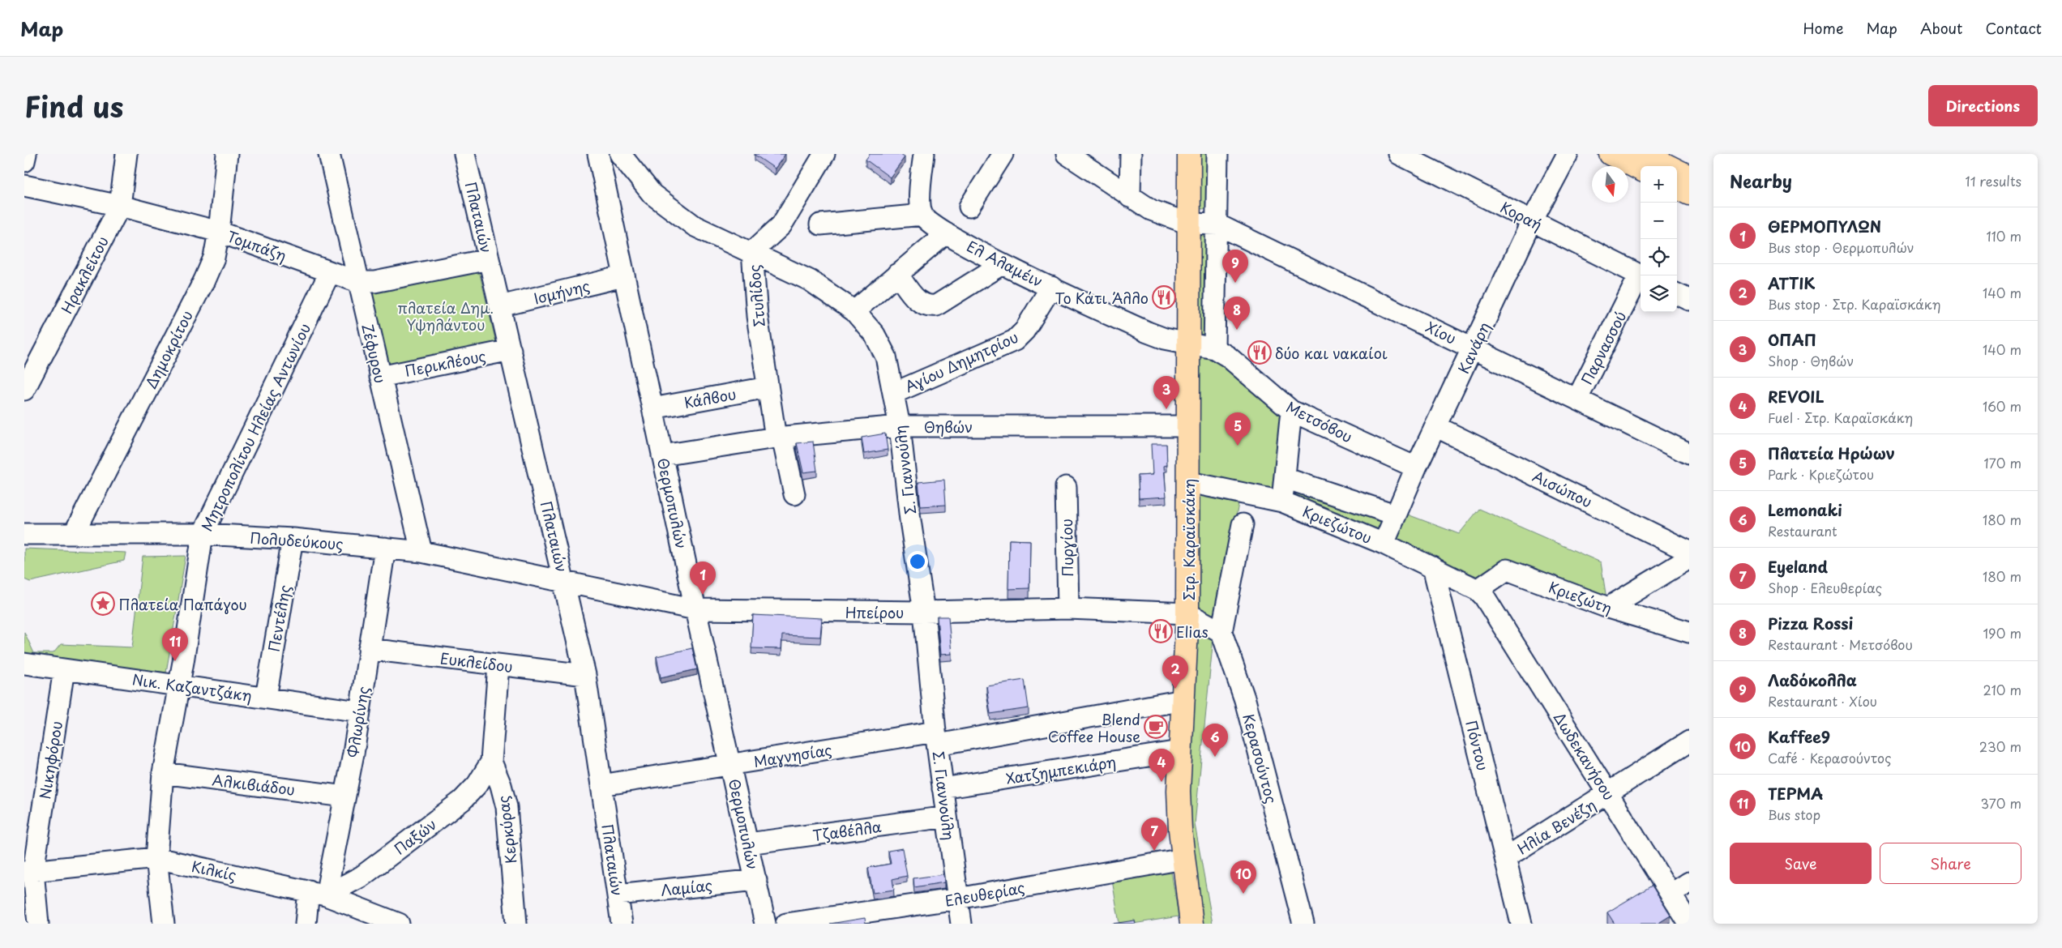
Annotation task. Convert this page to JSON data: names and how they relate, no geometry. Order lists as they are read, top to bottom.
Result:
{
  "streets": {
    "main road": ["Στρ. Καραϊσκάκη"],
    "street": [
      "Κοραή",
      "Πλαταιών",
      "Τομπάζη",
      "Ελ Αλαμέιν",
      "Ηρακλείτου",
      "Ισμήνης",
      "Στυλίδος",
      "Χίου",
      "Κανάρη",
      "Παρνασσού",
      "Δημοκρίτου",
      "Ζέφυρου",
      "Αγίου Δημητρίου",
      "Περικλέους",
      "Κάλβου",
      "Μετσόβου",
      "Θηβών",
      "Μητροπολίτου Ηλείας Αντωνίου",
      "Σ. Γιαννούλη",
      "Αισώπου",
      "Θερμοπυλών",
      "Κριεζώτου",
      "Πολυδεύκους",
      "Πυργίου",
      "Κριεζώτη",
      "Ηπείρου",
      "Πεντέλης",
      "Ευκλείδου",
      "Νικ. Καζαντζάκη",
      "Φλωρίνης",
      "Πόντου",
      "Μαγνησίας",
      "Δωδεκανήσου",
      "Κερασούντος",
      "Νικηφόρου",
      "Χατζημπεκιάρη",
      "Αλκιβιάδου",
      "Ηλία Βενέζη",
      "Κερκύρας",
      "Τζαβέλλα",
      "Παξών",
      "Κιλκίς",
      "Λαμίας",
      "Ελευθερίας"
    ]
  },
  "crossings": [
    ["Κοραή", "Κανάρη"],
    ["Πλαταιών", "Τομπάζη"],
    ["Πλαταιών", "Ισμήνης"],
    ["Πλαταιών", "Περικλέους"],
    ["Πλαταιών", "Πολυδεύκους"],
    ["Πλαταιών", "Ηπείρου"],
    ["Πλαταιών", "Ευκλείδου"],
    ["Πλαταιών", "Μαγνησίας"],
    ["Πλαταιών", "Λαμίας"],
    ["Τομπάζη", "Ηρακλείτου"],
    ["Τομπάζη", "Δημοκρίτου"],
    ["Τομπάζη", "Ζέφυρου"],
    ["Τομπάζη", "Μητροπολίτου Ηλείας Αντωνίου"],
    ["Ελ Αλαμέιν", "Αγίου Δημητρίου"],
    ["Ελ Αλαμέιν", "Μετσόβου"],
    ["Ελ Αλαμέιν", "Στρ. Καραϊσκάκη"],
    ["Ισμήνης", "Θερμοπυλών"],
    ["Στυλίδος", "Κάλβου"],
    ["Στυλίδος", "Θηβών"],
    ["Στυλίδος", "Σ. Γιαννούλη"],
    ["Χίου", "Κανάρη"],
    ["Χίου", "Παρνασσού"],
    ["Χίου", "Στρ. Καραϊσκάκη"],
    ["Κανάρη", "Μετσόβου"],
    ["Κανάρη", "Αισώπου"],
    ["Κανάρη", "Κριεζώτου"],
    ["Δημοκρίτου", "Πολυδεύκους"],
    ["Ζέφυρου", "Περικλέους"],
    ["Ζέφυρου", "Πολυδεύκους"],
    ["Αγίου Δημητρίου", "Σ. Γιαννούλη"],
    ["Κάλβου", "Θερμοπυλών"],
    ["Μετσόβου", "Στρ. Καραϊσκάκη"],
    ["Θηβών", "Σ. Γιαννούλη"],
    ["Θηβών", "Θερμοπυλών"],
    ["Θηβών", "Στρ. Καραϊσκάκη"],
    ["Μητροπολίτου Ηλείας Αντωνίου", "Πολυδεύκους"],
    ["Μητροπολίτου Ηλείας Αντωνίου", "Νικ. Καζαντζάκη"],
    ["Μητροπολίτου Ηλείας Αντωνίου", "Αλκιβιάδου"],
    ["Μητροπολίτου Ηλείας Αντωνίου", "Κιλκίς"],
    ["Σ. Γιαννούλη", "Ηπείρου"],
    ["Σ. Γιαννούλη", "Μαγνησίας"],
    ["Σ. Γιαννούλη", "Χατζημπεκιάρη"],
    ["Σ. Γιαννούλη", "Τζαβέλλα"],
    ["Σ. Γιαννούλη", "Ελευθερίας"],
    ["Θερμοπυλών", "Ηπείρου"],
    ["Θερμοπυλών", "Μαγνησίας"],
    ["Θερμοπυλών", "Τζαβέλλα"],
    ["Θερμοπυλών", "Λαμίας"],
    ["Κριεζώτου", "Στρ. Καραϊσκάκη"],
    ["Κριεζώτου", "Κριεζώτη"],
    ["Κριεζώτου", "Πόντου"],
    ["Κριεζώτου", "Δωδεκανήσου"],
    ["Στρ. Καραϊσκάκη", "Ηπείρου"],
    ["Στρ. Καραϊσκάκη", "Μαγνησίας"],
    ["Στρ. Καραϊσκάκη", "Χατζημπεκιάρη"],
    ["Στρ. Καραϊσκάκη", "Ελευθερίας"],
    ["Πολυδεύκους", "Ηπείρου"],
    ["Πολυδεύκους", "Πεντέλης"],
    ["Πολυδεύκους", "Φλωρίνης"],
    ["Πυργίου", "Ηπείρου"],
    ["Κριεζώτη", "Δωδεκανήσου"],
    ["Πεντέλης", "Νικ. Καζαντζάκη"],
    ["Ευκλείδου", "Φλωρίνης"],
    ["Ευκλείδου", "Κερκύρας"],
    ["Νικ. Καζαντζάκη", "Φλωρίνης"],
    ["Νικ. Καζαντζάκη", "Νικηφόρου"],
    ["Φλωρίνης", "Αλκιβιάδου"],
    ["Φλωρίνης", "Παξών"],
    ["Φλωρίνης", "Κιλκίς"],
    ["Πόντου", "Ηλία Βενέζη"],
    ["Δωδεκανήσου", "Ηλία Βενέζη"],
    ["Νικηφόρου", "Κιλκίς"],
    ["Κερκύρας", "Παξών"],
    ["Παξών", "Κιλκίς"]
  ],
  "parks": ["πλατεία Δημ. Υψηλάντου"],
  "places": {
    "restaurant": ["Το Κάτι Άλλο", "δύο και νακαίοι", "Elias"],
    "place": ["Πλατεία Παπάγου"],
    "cafe": ["Blend Coffee House"]
  },
  "north": "bottom",
  "page": {
    "header": "Map",
    "nav": [
      "Home",
      "Map",
      "About",
      "Contact"
    ],
    "title": "Find us",
    "buttons": [
      "Directions",
      ["Save", "Share"]
    ],
    "heading": ["Nearby", "11 results"],
    "map_buttons": ["+", "−"],
    "list": [
      {
        "mark": "1",
        "name": "ΘΕΡΜΟΠΥΛΏΝ",
        "note": "Bus stop · Θερμοπυλών",
        "value": "110 m"
      },
      {
        "mark": "2",
        "name": "ΑΤΤΙΚ",
        "note": "Bus stop · Στρ. Καραϊσκάκη",
        "value": "140 m"
      },
      {
        "mark": "3",
        "name": "ΟΠΑΠ",
        "note": "Shop · Θηβών",
        "value": "140 m"
      },
      {
        "mark": "4",
        "name": "REVOIL",
        "note": "Fuel · Στρ. Καραϊσκάκη",
        "value": "160 m"
      },
      {
        "mark": "5",
        "name": "Πλατεία Ηρώων",
        "note": "Park · Κριεζώτου",
        "value": "170 m"
      },
      {
        "mark": "6",
        "name": "Lemonaki",
        "note": "Restaurant",
        "value": "180 m"
      },
      {
        "mark": "7",
        "name": "Eyeland",
        "note": "Shop · Ελευθερίας",
        "value": "180 m"
      },
      {
        "mark": "8",
        "name": "Pizza Rossi",
        "note": "Restaurant · Μετσόβου",
        "value": "190 m"
      },
      {
        "mark": "9",
        "name": "Λαδόκολλα",
        "note": "Restaurant · Χίου",
        "value": "210 m"
      },
      {
        "mark": "10",
        "name": "Kaffee9",
        "note": "Café · Κερασούντος",
        "value": "230 m"
      },
      {
        "mark": "11",
        "name": "ΤΕΡΜΑ",
        "note": "Bus stop",
        "value": "370 m"
      }
    ],
    "pins": [
      "9",
      "8",
      "3",
      "5",
      "1",
      "11",
      "2",
      "6",
      "4",
      "7",
      "10"
    ]
  }
}
